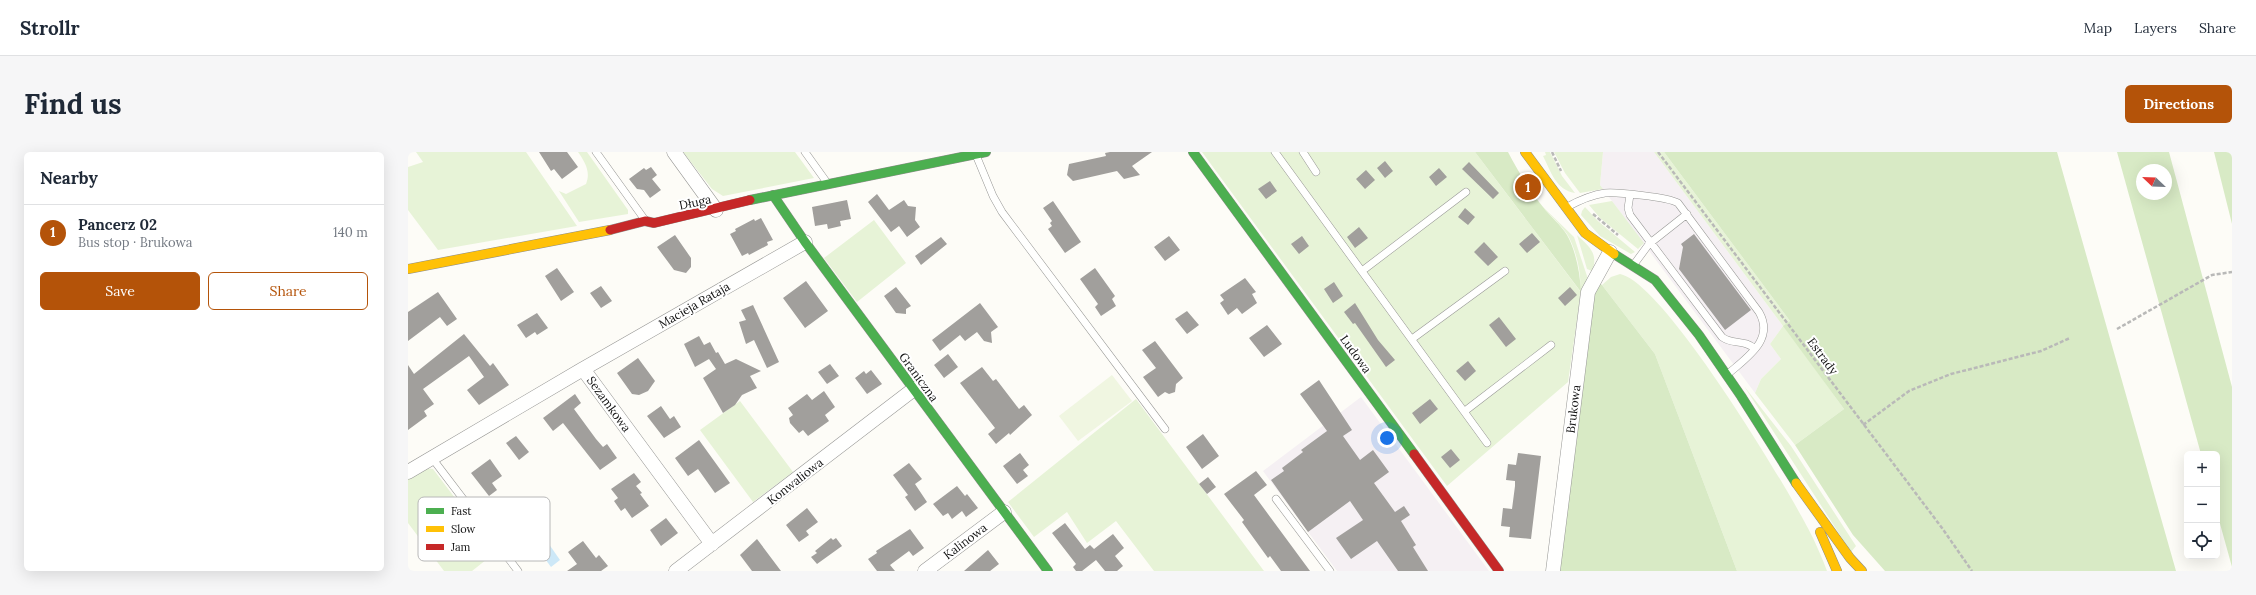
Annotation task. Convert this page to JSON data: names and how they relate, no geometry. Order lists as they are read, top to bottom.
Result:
{
  "streets": {
    "street": [
      "Długa",
      "Macieja Rataja",
      "Ludowa",
      "Graniczna",
      "Sezamkowa",
      "Brukowa",
      "Konwaliowa",
      "Kalinowa"
    ],
    "path": ["Estrady"]
  },
  "crossings": [
    ["Długa", "Graniczna"],
    ["Macieja Rataja", "Graniczna"],
    ["Macieja Rataja", "Sezamkowa"],
    ["Graniczna", "Konwaliowa"],
    ["Graniczna", "Kalinowa"],
    ["Sezamkowa", "Konwaliowa"]
  ],
  "legend": ["Fast", "Slow", "Jam"],
  "north": "top left",
  "page": {
    "header": "Strollr",
    "nav": ["Map", "Layers", "Share"],
    "buttons": [
      "Directions",
      ["Save", "Share"]
    ],
    "title": "Find us",
    "heading": "Nearby",
    "pins": "1",
    "list": [
      {
        "mark": "1",
        "name": "Pancerz 02",
        "note": "Bus stop · Brukowa",
        "value": "140 m"
      }
    ],
    "map_buttons": ["+", "−"]
  }
}
